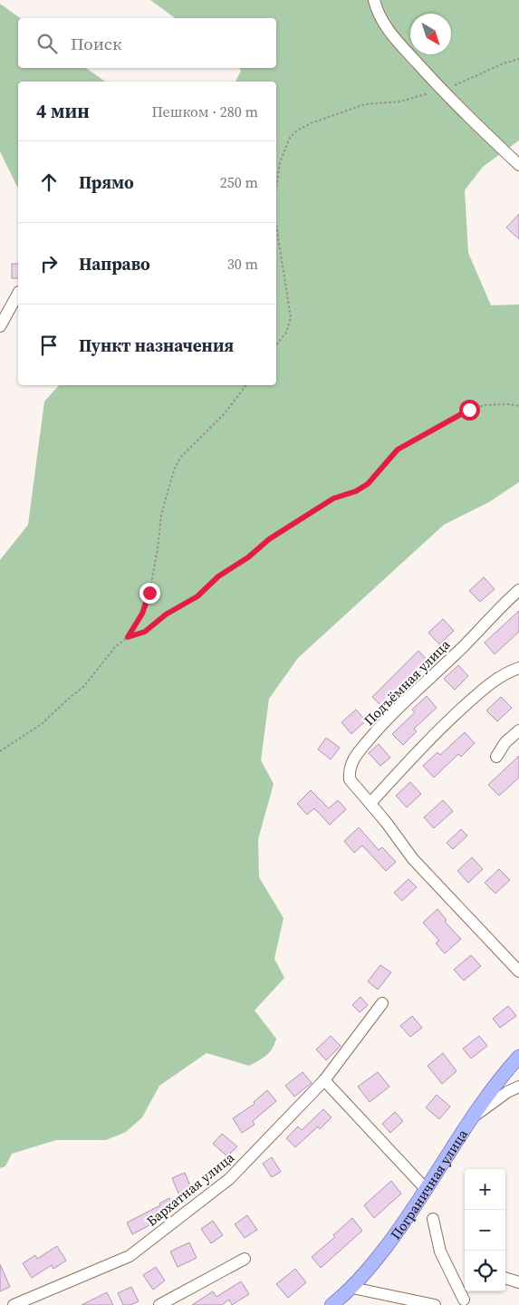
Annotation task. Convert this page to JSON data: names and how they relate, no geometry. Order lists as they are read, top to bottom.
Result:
{
  "streets": {
    "main road": ["Пограничная улица"],
    "street": ["Подъёмная улица", "Бархатная улица"]
  },
  "north": "bottom right",
  "page": {
    "search": "Поиск",
    "heading": ["4 мин", "Пешком · 280 m"],
    "list": [
      ["Прямо", "250 m"],
      ["Направо", "30 m"],
      "Пункт назначения"
    ],
    "map_buttons": ["+", "−"]
  }
}
